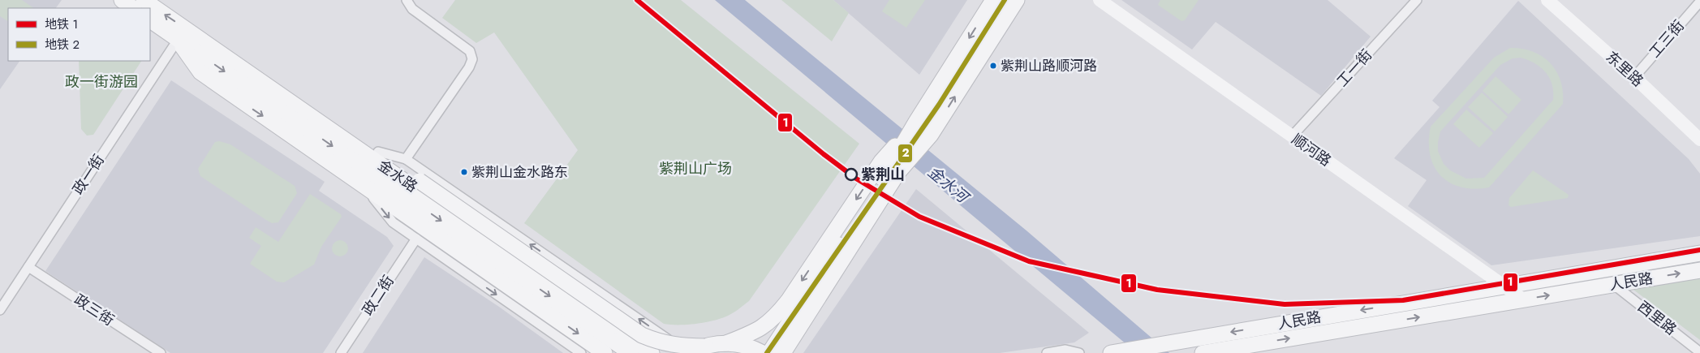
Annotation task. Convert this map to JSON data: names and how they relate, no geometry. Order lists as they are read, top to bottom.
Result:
{
  "streets": {
    "main road": ["金水路", "人民路"],
    "street": [
      "工三街",
      "工一街",
      "东里路",
      "顺河路",
      "政一街",
      "政二街",
      "政三街",
      "西里路"
    ]
  },
  "crossings": [
    ["工三街", "东里路"],
    ["工一街", "顺河路"],
    ["顺河路", "人民路"],
    ["政一街", "金水路"],
    ["政一街", "政三街"],
    ["人民路", "西里路"]
  ],
  "water": ["金水河"],
  "parks": ["政一街游园", "紫荆山广场"],
  "places": ["紫荆山路顺河路", "紫荆山金水路东", "紫荆山"],
  "lines": ["metro line 1", "metro line 2"],
  "legend": ["地铁 1", "地铁 2"]
}
